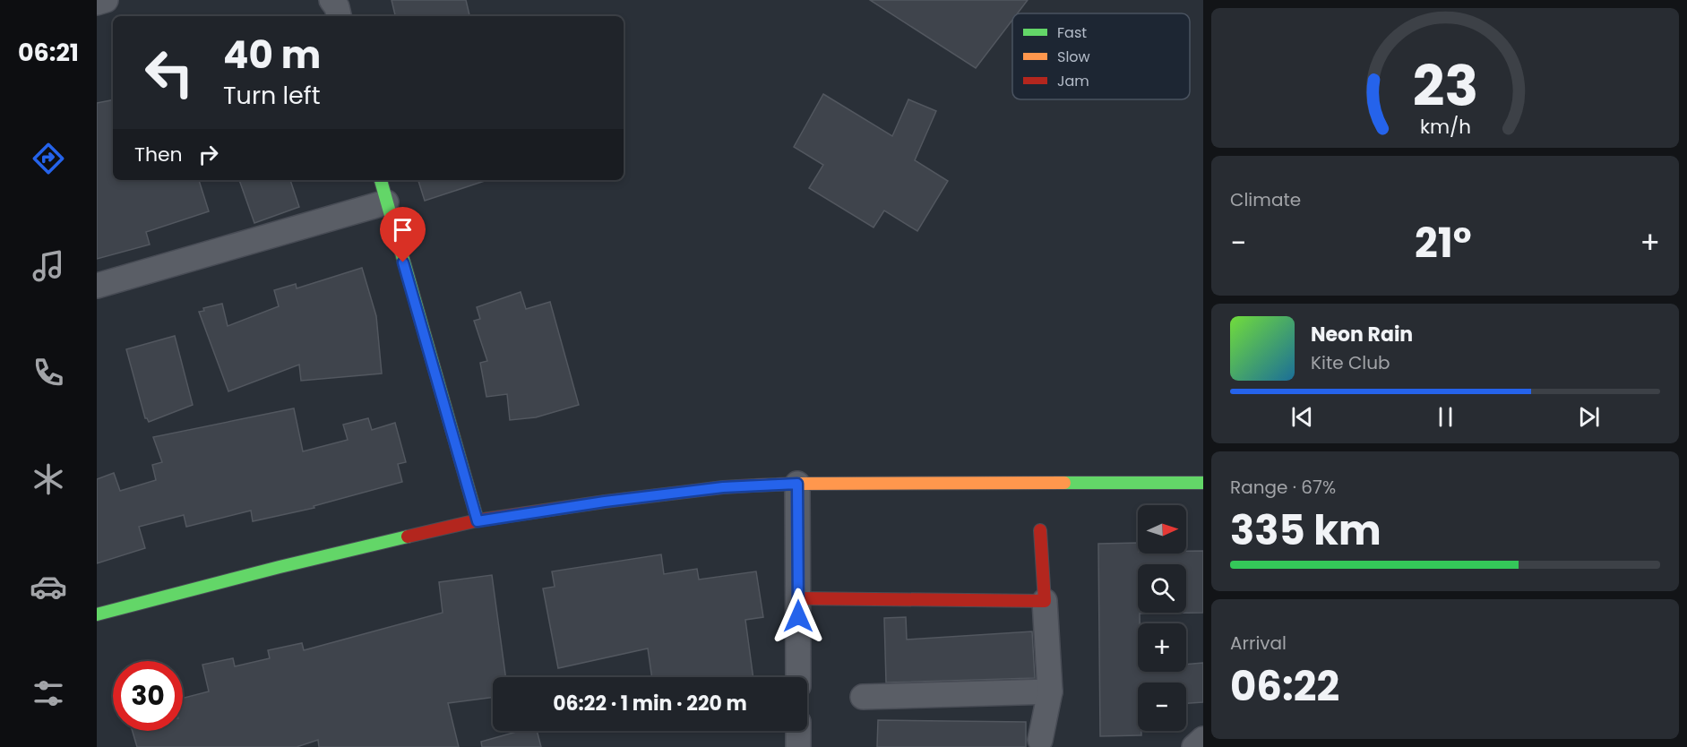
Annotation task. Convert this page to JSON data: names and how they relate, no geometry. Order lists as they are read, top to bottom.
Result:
{
  "legend": ["Fast", "Slow", "Jam"],
  "north": "right",
  "page": {
    "tabs": "06:21",
    "turn": ["40 m", "Turn left"],
    "then": "Then",
    "tile": [
      "Climate",
      ["Range · 67%", "335 km"],
      ["Arrival", "06:22"]
    ],
    "heat": ["−", "21°", "+"],
    "song": ["Neon Rain", "Kite Club"],
    "map_buttons": ["+", "−"],
    "limit": "30",
    "trip": "06:22 · 1 min · 220 m",
    "gauge": ["23", "km/h"]
  }
}
